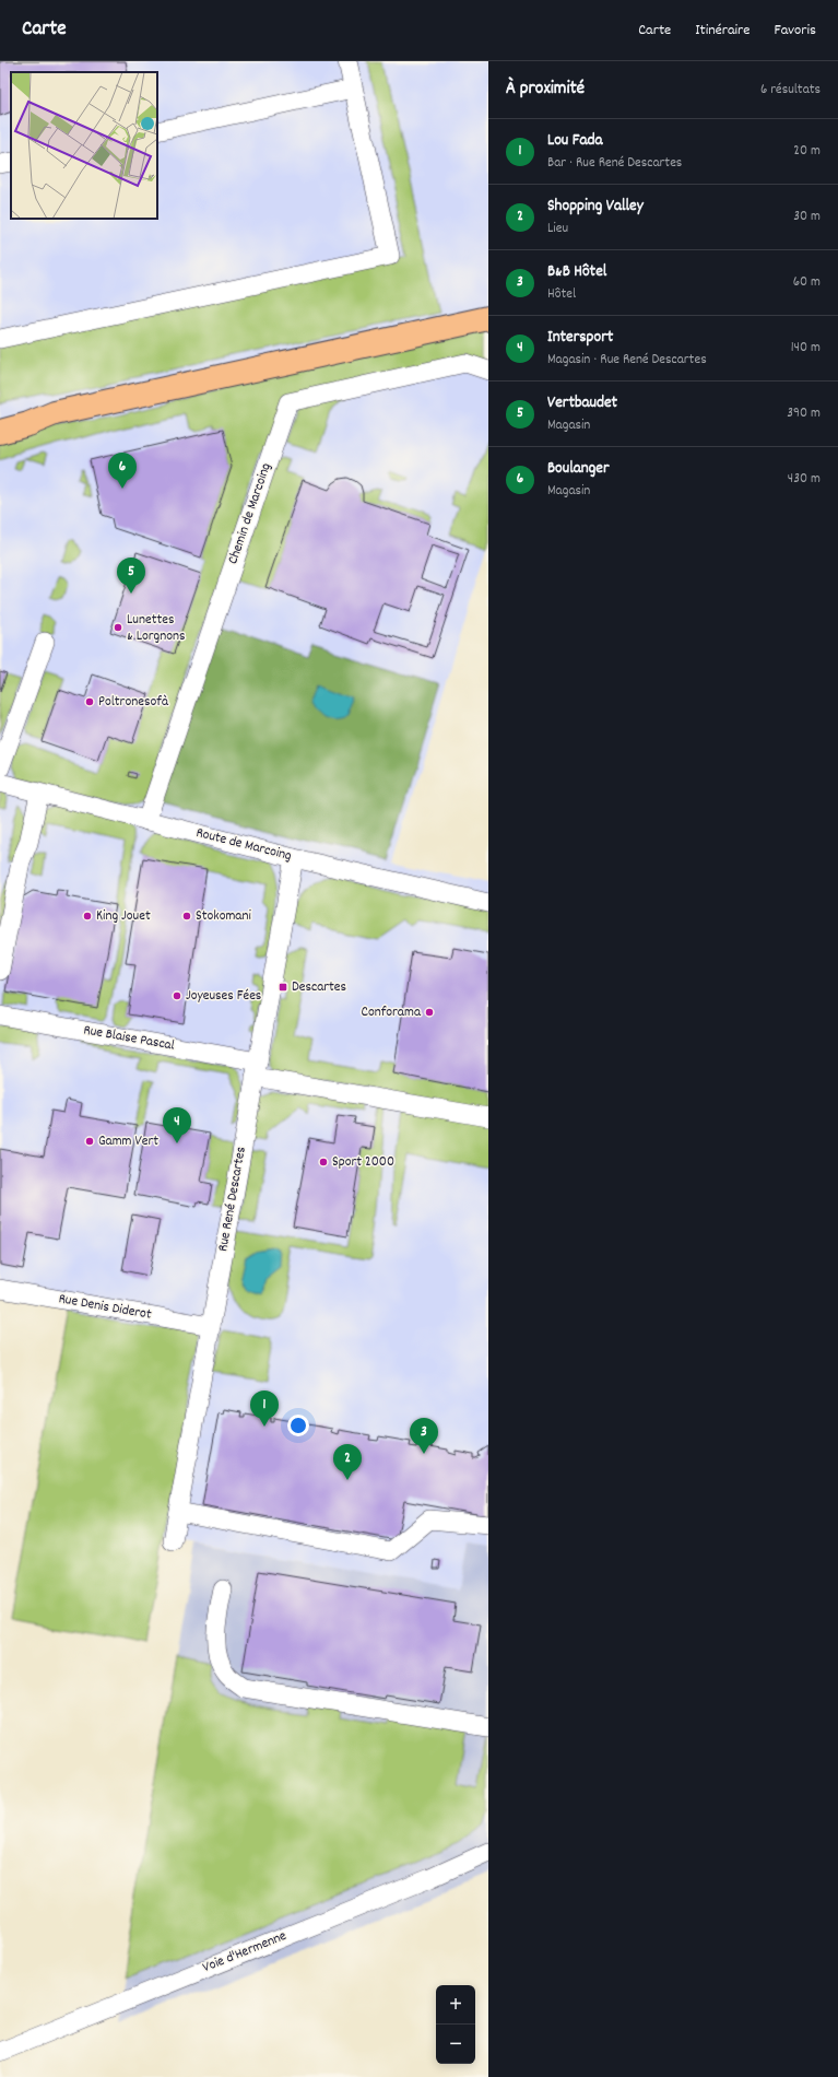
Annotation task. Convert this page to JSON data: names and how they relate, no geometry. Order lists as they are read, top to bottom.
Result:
{
  "streets": {
    "street": [
      "Chemin de Marcoing",
      "Route de Marcoing",
      "Rue Blaise Pascal",
      "Rue René Descartes",
      "Rue Denis Diderot",
      "Voie d'Hermenne"
    ]
  },
  "crossings": [
    ["Chemin de Marcoing", "Route de Marcoing"],
    ["Route de Marcoing", "Rue René Descartes"],
    ["Rue Blaise Pascal", "Rue René Descartes"],
    ["Rue René Descartes", "Rue Denis Diderot"]
  ],
  "places": {
    "other": [
      "Lunettes & Lorgnons",
      "Poltronesofà",
      "King Jouet",
      "Stokomani",
      "Joyeuses Fées",
      "Conforama",
      "Gamm Vert",
      "Sport 2000"
    ],
    "transit": ["Descartes"]
  },
  "page": {
    "header": "Carte",
    "nav": ["Carte", "Itinéraire", "Favoris"],
    "heading": ["À proximité", "6 résultats"],
    "list": [
      {
        "mark": "1",
        "name": "Lou Fada",
        "note": "Bar · Rue René Descartes",
        "value": "20 m"
      },
      {
        "mark": "2",
        "name": "Shopping Valley",
        "note": "Lieu",
        "value": "30 m"
      },
      {
        "mark": "3",
        "name": "B&B Hôtel",
        "note": "Hôtel",
        "value": "60 m"
      },
      {
        "mark": "4",
        "name": "Intersport",
        "note": "Magasin · Rue René Descartes",
        "value": "140 m"
      },
      {
        "mark": "5",
        "name": "Vertbaudet",
        "note": "Magasin",
        "value": "390 m"
      },
      {
        "mark": "6",
        "name": "Boulanger",
        "note": "Magasin",
        "value": "430 m"
      }
    ],
    "pins": [
      "6",
      "5",
      "4",
      "1",
      "3",
      "2"
    ],
    "map_buttons": ["+", "−"]
  }
}
